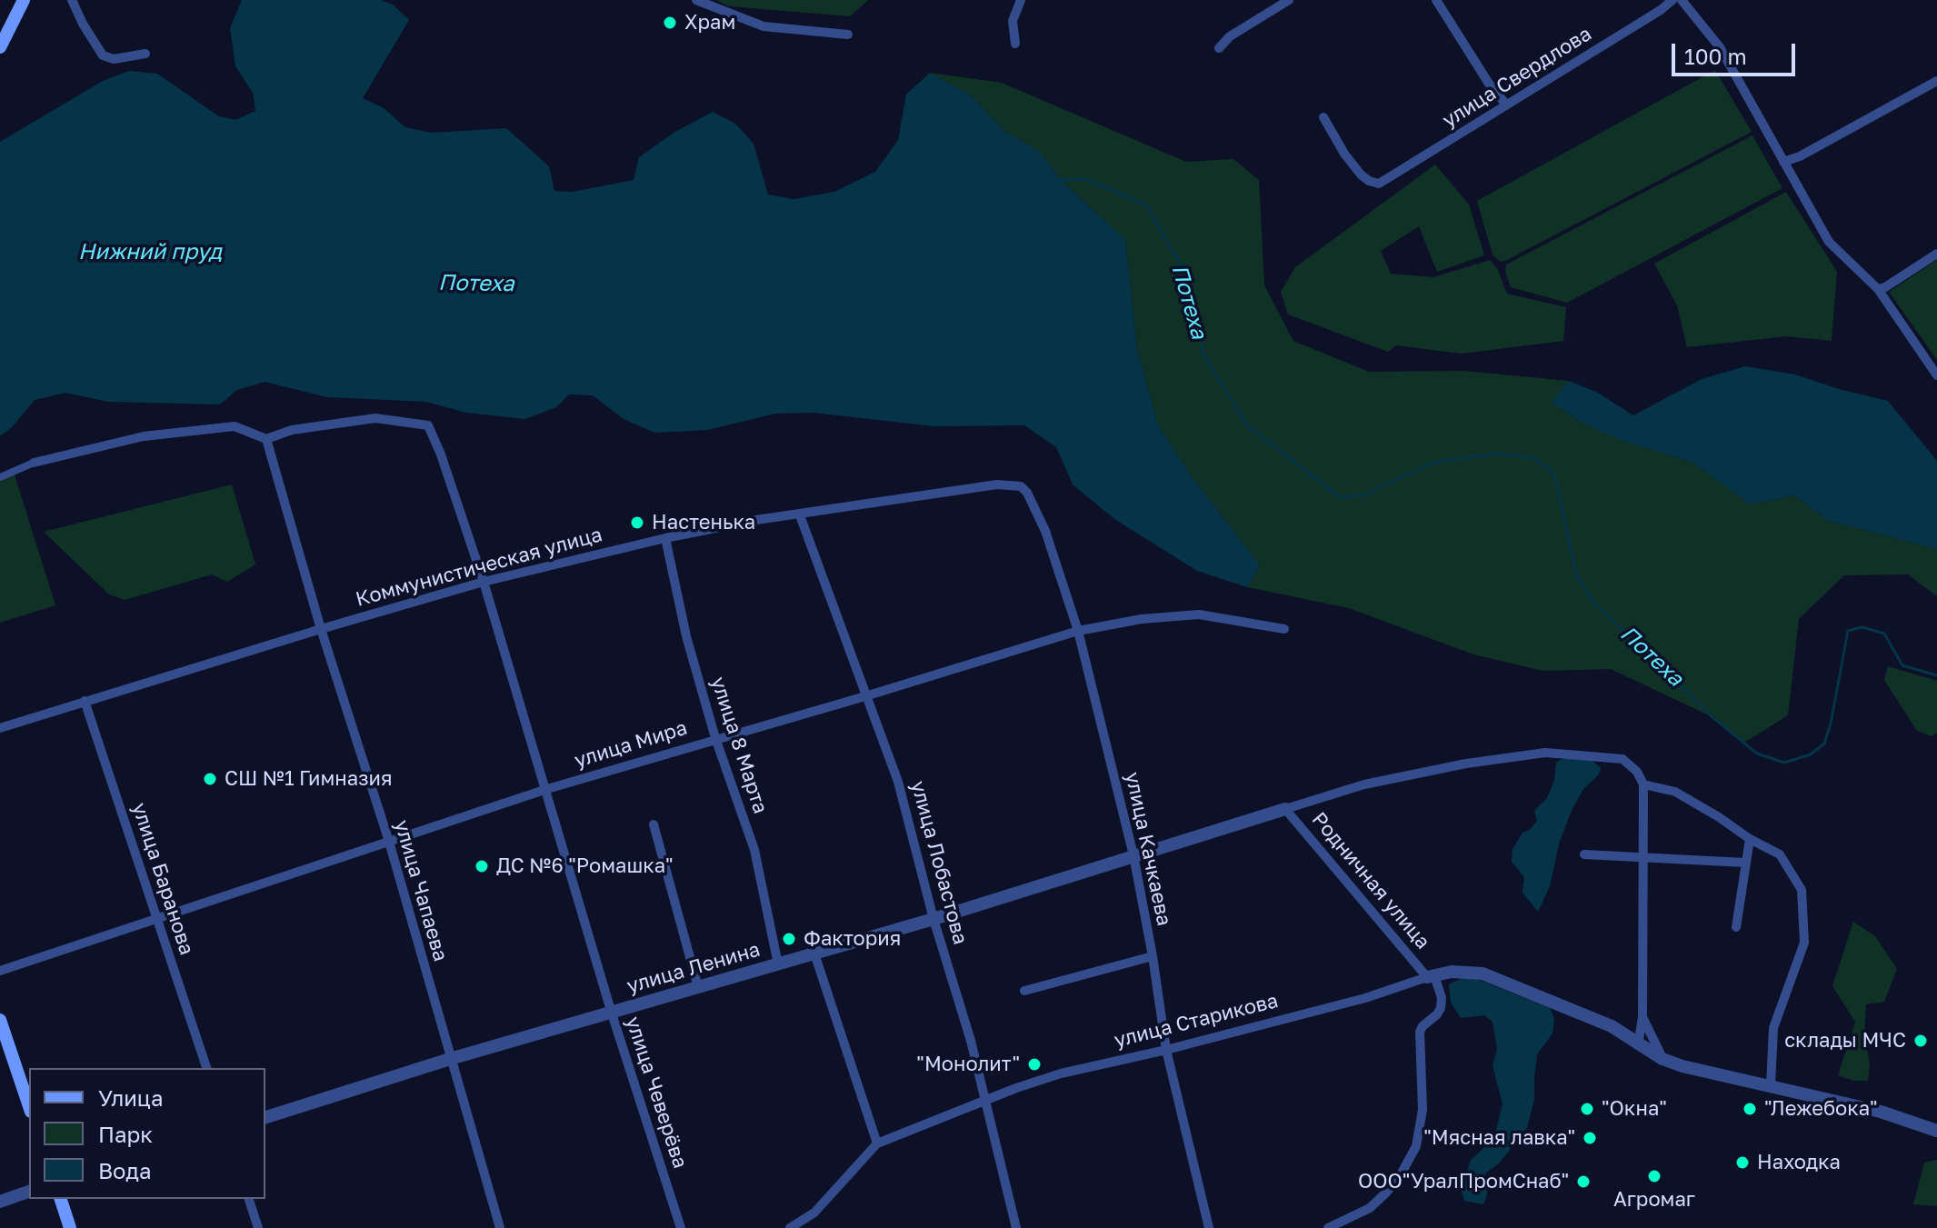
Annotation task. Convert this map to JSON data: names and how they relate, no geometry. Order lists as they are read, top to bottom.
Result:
{
  "streets": {
    "street": [
      "улица Свердлова",
      "Коммунистическая улица",
      "улица Мира",
      "улица 8 Марта",
      "улица Качкаева",
      "улица Лобастова",
      "улица Баранова",
      "Родничная улица",
      "улица Чапаева",
      "улица Ленина",
      "улица Старикова",
      "улица Чеверёва"
    ]
  },
  "crossings": [
    ["Коммунистическая улица", "улица 8 Марта"],
    ["Коммунистическая улица", "улица Качкаева"],
    ["Коммунистическая улица", "улица Лобастова"],
    ["Коммунистическая улица", "улица Баранова"],
    ["Коммунистическая улица", "улица Чапаева"],
    ["Коммунистическая улица", "улица Чеверёва"],
    ["улица Мира", "улица 8 Марта"],
    ["улица Мира", "улица Качкаева"],
    ["улица Мира", "улица Лобастова"],
    ["улица Мира", "улица Баранова"],
    ["улица Мира", "улица Чапаева"],
    ["улица Мира", "улица Чеверёва"],
    ["улица 8 Марта", "улица Ленина"],
    ["улица Качкаева", "улица Ленина"],
    ["улица Качкаева", "улица Старикова"],
    ["улица Лобастова", "улица Ленина"],
    ["улица Лобастова", "улица Старикова"],
    ["Родничная улица", "улица Ленина"],
    ["Родничная улица", "улица Старикова"],
    ["улица Чапаева", "улица Ленина"],
    ["улица Чапаева", "улица Чеверёва"],
    ["улица Ленина", "улица Чеверёва"]
  ],
  "water": ["Нижний пруд", "Потеха"],
  "places": [
    "Храм",
    "Настенька",
    "СШ №1 Гимназия",
    "ДС №6 \"Ромашка\"",
    "Фактория",
    "склады МЧС",
    "\"Монолит\"",
    "\"Окна\"",
    "\"Лежебока\"",
    "\"Мясная лавка\"",
    "Находка",
    "Агромаг",
    "ООО\"УралПромСнаб\""
  ],
  "legend": ["Улица", "Парк", "Вода"],
  "scale_bar": "100 m"
}
